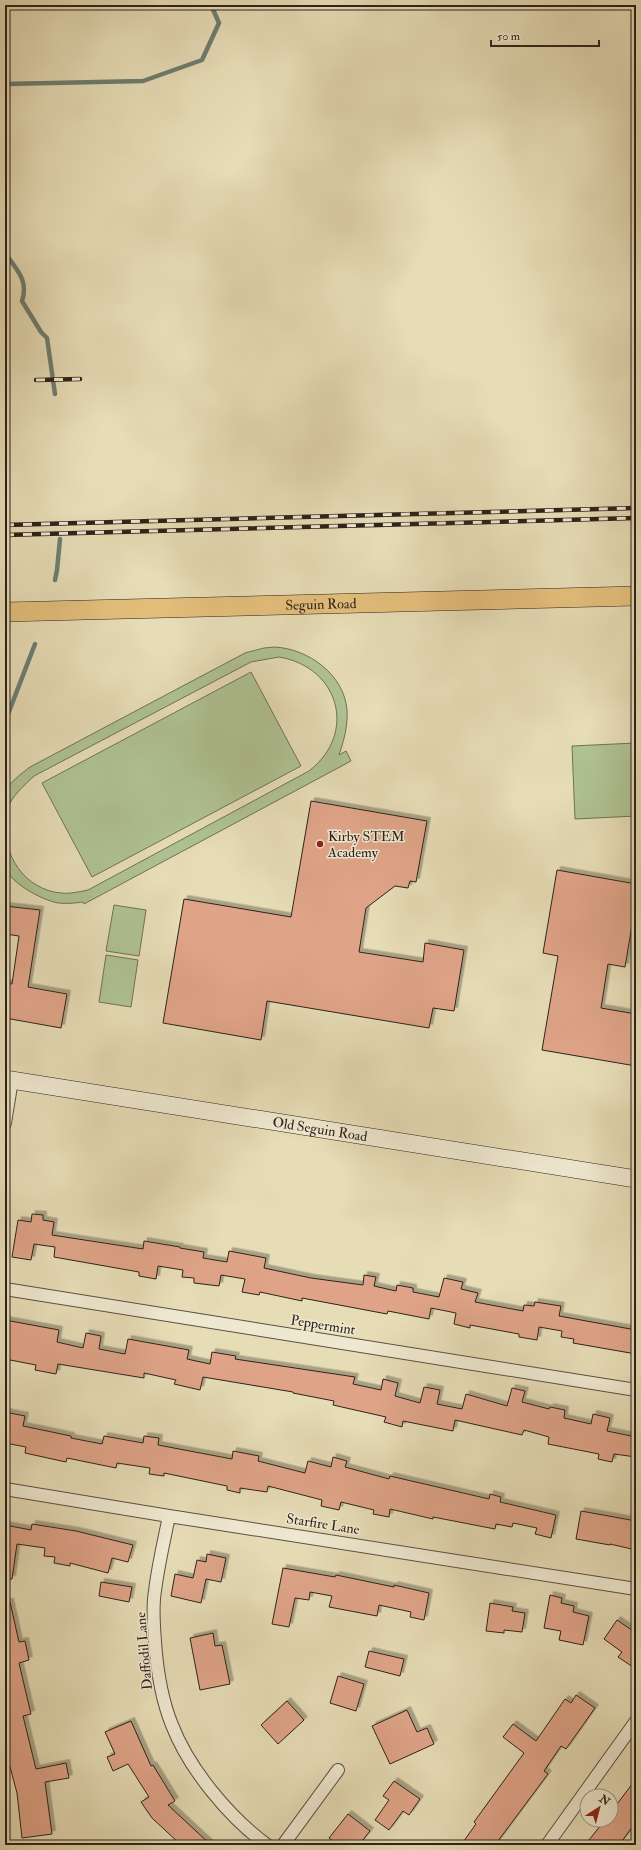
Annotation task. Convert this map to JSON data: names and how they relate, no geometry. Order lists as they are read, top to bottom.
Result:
{
  "streets": {
    "main road": ["Seguin Road"],
    "street": [
      "Old Seguin Road",
      "Peppermint",
      "Starfire Lane",
      "Daffodil Lane"
    ]
  },
  "crossings": [
    ["Starfire Lane", "Daffodil Lane"]
  ],
  "places": ["Kirby STEM Academy"],
  "scale_bar": "50 m",
  "north": "top right"
}
